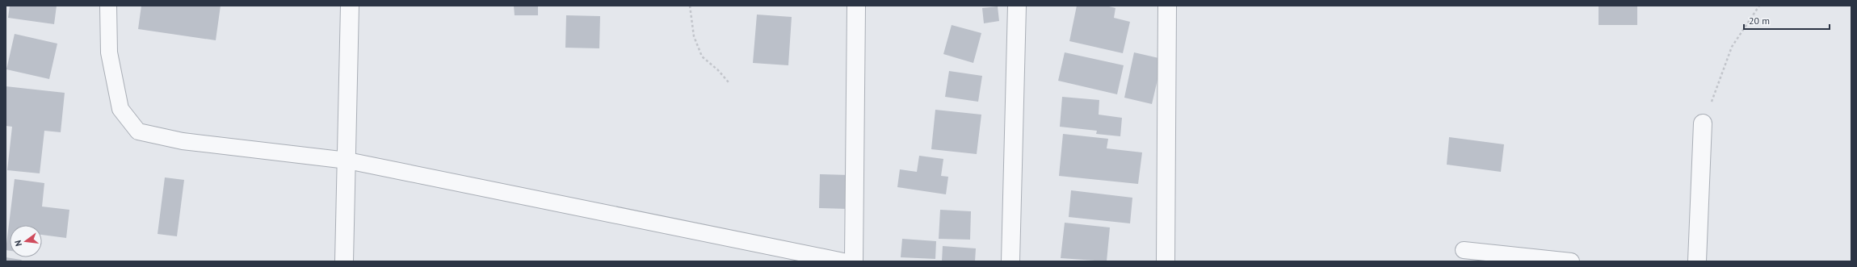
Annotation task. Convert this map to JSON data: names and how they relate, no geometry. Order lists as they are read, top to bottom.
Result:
{
  "scale_bar": "20 m",
  "north": "left"
}
